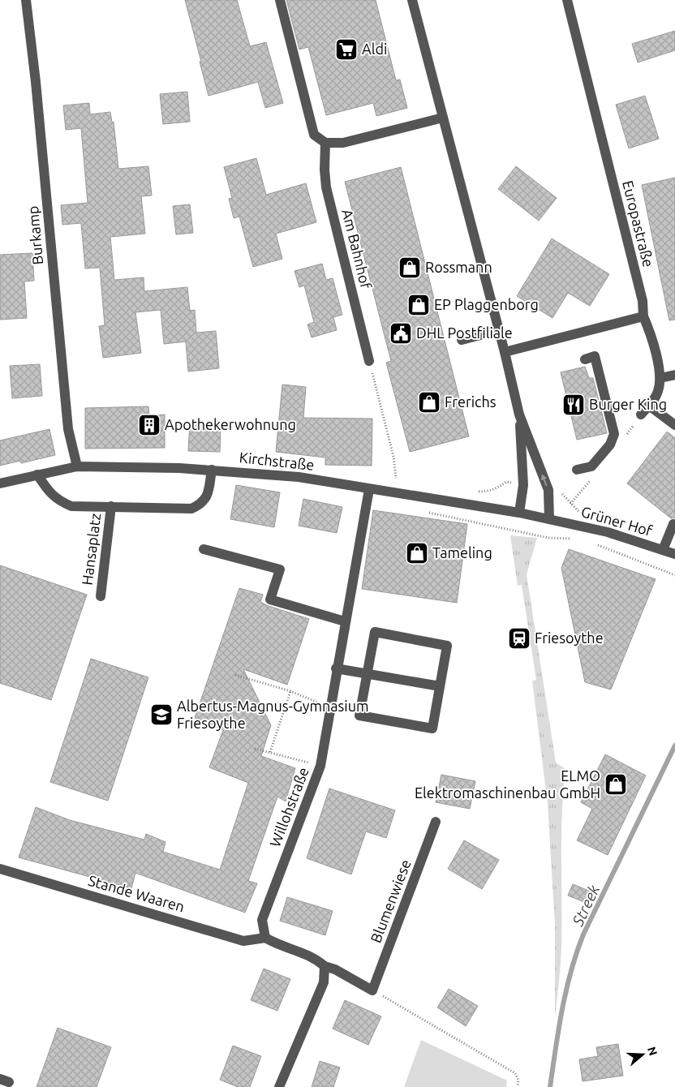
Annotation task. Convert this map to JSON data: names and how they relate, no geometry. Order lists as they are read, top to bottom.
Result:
{
  "streets": {
    "street": [
      "Europastraße",
      "Burkamp",
      "Am Bahnhof",
      "Kirchstraße",
      "Grüner Hof",
      "Hansaplatz",
      "Willohstraße",
      "Stande Waaren",
      "Blumenwiese"
    ]
  },
  "crossings": [
    ["Burkamp", "Kirchstraße"],
    ["Kirchstraße", "Grüner Hof"],
    ["Kirchstraße", "Hansaplatz"],
    ["Kirchstraße", "Willohstraße"],
    ["Willohstraße", "Stande Waaren"]
  ],
  "water": ["Streek"],
  "places": {
    "supermarket": ["Aldi"],
    "shop": [
      "Rossmann",
      "EP Plaggenborg",
      "Frerichs",
      "Tameling",
      "ELMO Elektromaschinenbau GmbH"
    ],
    "public building": ["DHL Postfiliale"],
    "restaurant": ["Burger King"],
    "building": ["Apothekerwohnung"],
    "station": ["Friesoythe"],
    "school or university": ["Albertus-Magnus-Gymnasium Friesoythe"]
  },
  "north": "right"
}
